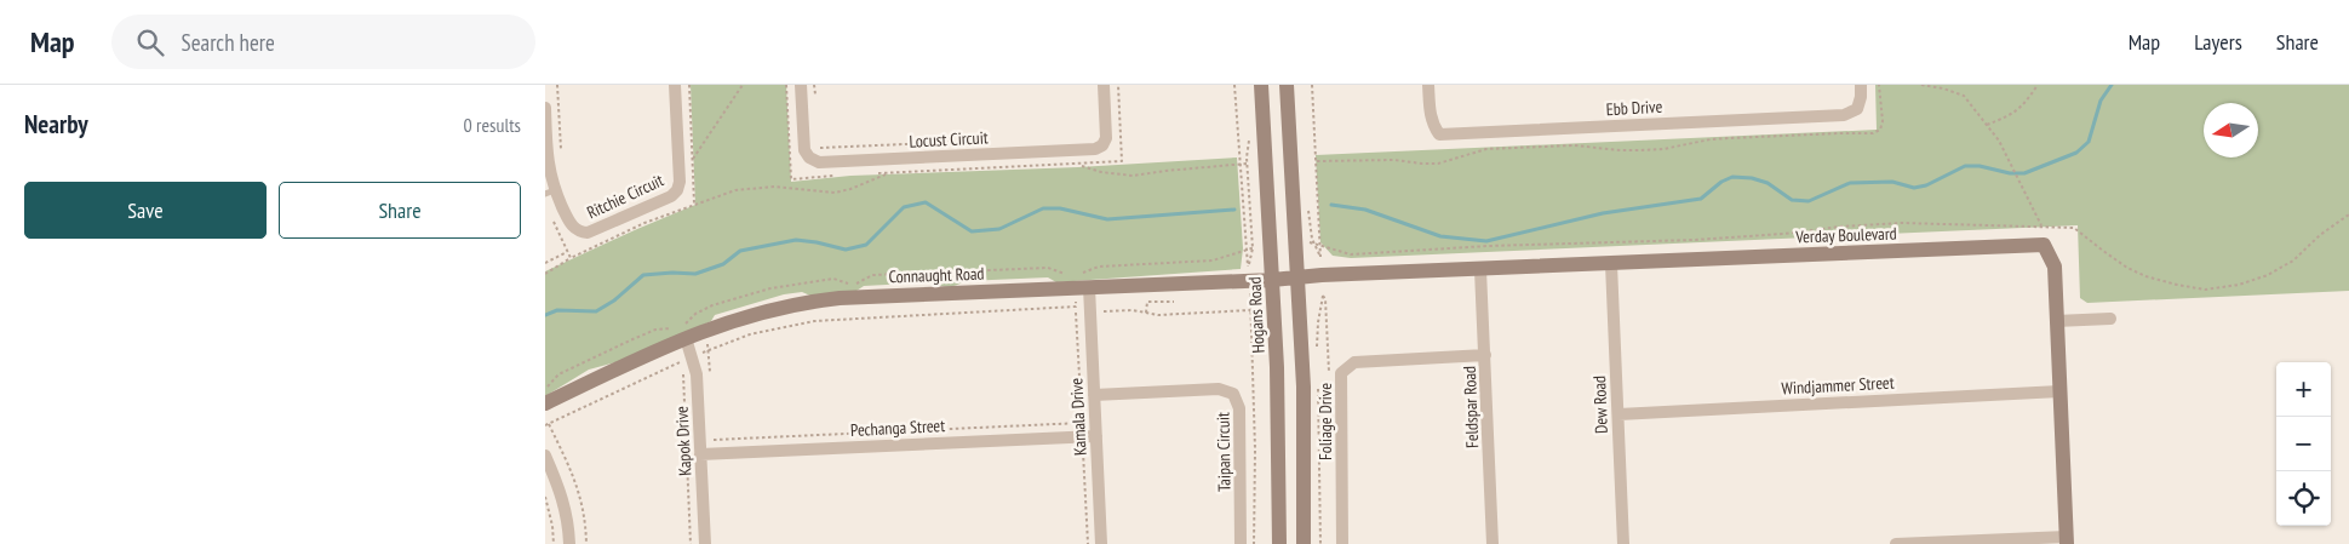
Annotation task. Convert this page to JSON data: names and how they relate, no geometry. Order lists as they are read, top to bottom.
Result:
{
  "streets": {
    "street": [
      "Ebb Drive",
      "Locust Circuit",
      "Ritchie Circuit",
      "Verday Boulevard",
      "Connaught Road",
      "Hogans Road",
      "Windjammer Street",
      "Dew Road",
      "Feldspar Road",
      "Kamala Drive",
      "Foliage Drive",
      "Pechanga Street",
      "Kapok Drive",
      "Taipan Circuit"
    ]
  },
  "crossings": [
    ["Verday Boulevard", "Connaught Road"],
    ["Verday Boulevard", "Windjammer Street"],
    ["Verday Boulevard", "Dew Road"],
    ["Verday Boulevard", "Feldspar Road"],
    ["Connaught Road", "Hogans Road"],
    ["Connaught Road", "Kamala Drive"],
    ["Connaught Road", "Kapok Drive"],
    ["Windjammer Street", "Dew Road"],
    ["Feldspar Road", "Foliage Drive"],
    ["Kamala Drive", "Pechanga Street"],
    ["Kamala Drive", "Taipan Circuit"],
    ["Pechanga Street", "Kapok Drive"]
  ],
  "north": "left",
  "page": {
    "header": "Map",
    "search": "Search here",
    "nav": ["Map", "Layers", "Share"],
    "heading": ["Nearby", "0 results"],
    "buttons": ["Save", "Share"],
    "map_buttons": ["+", "−"]
  }
}
